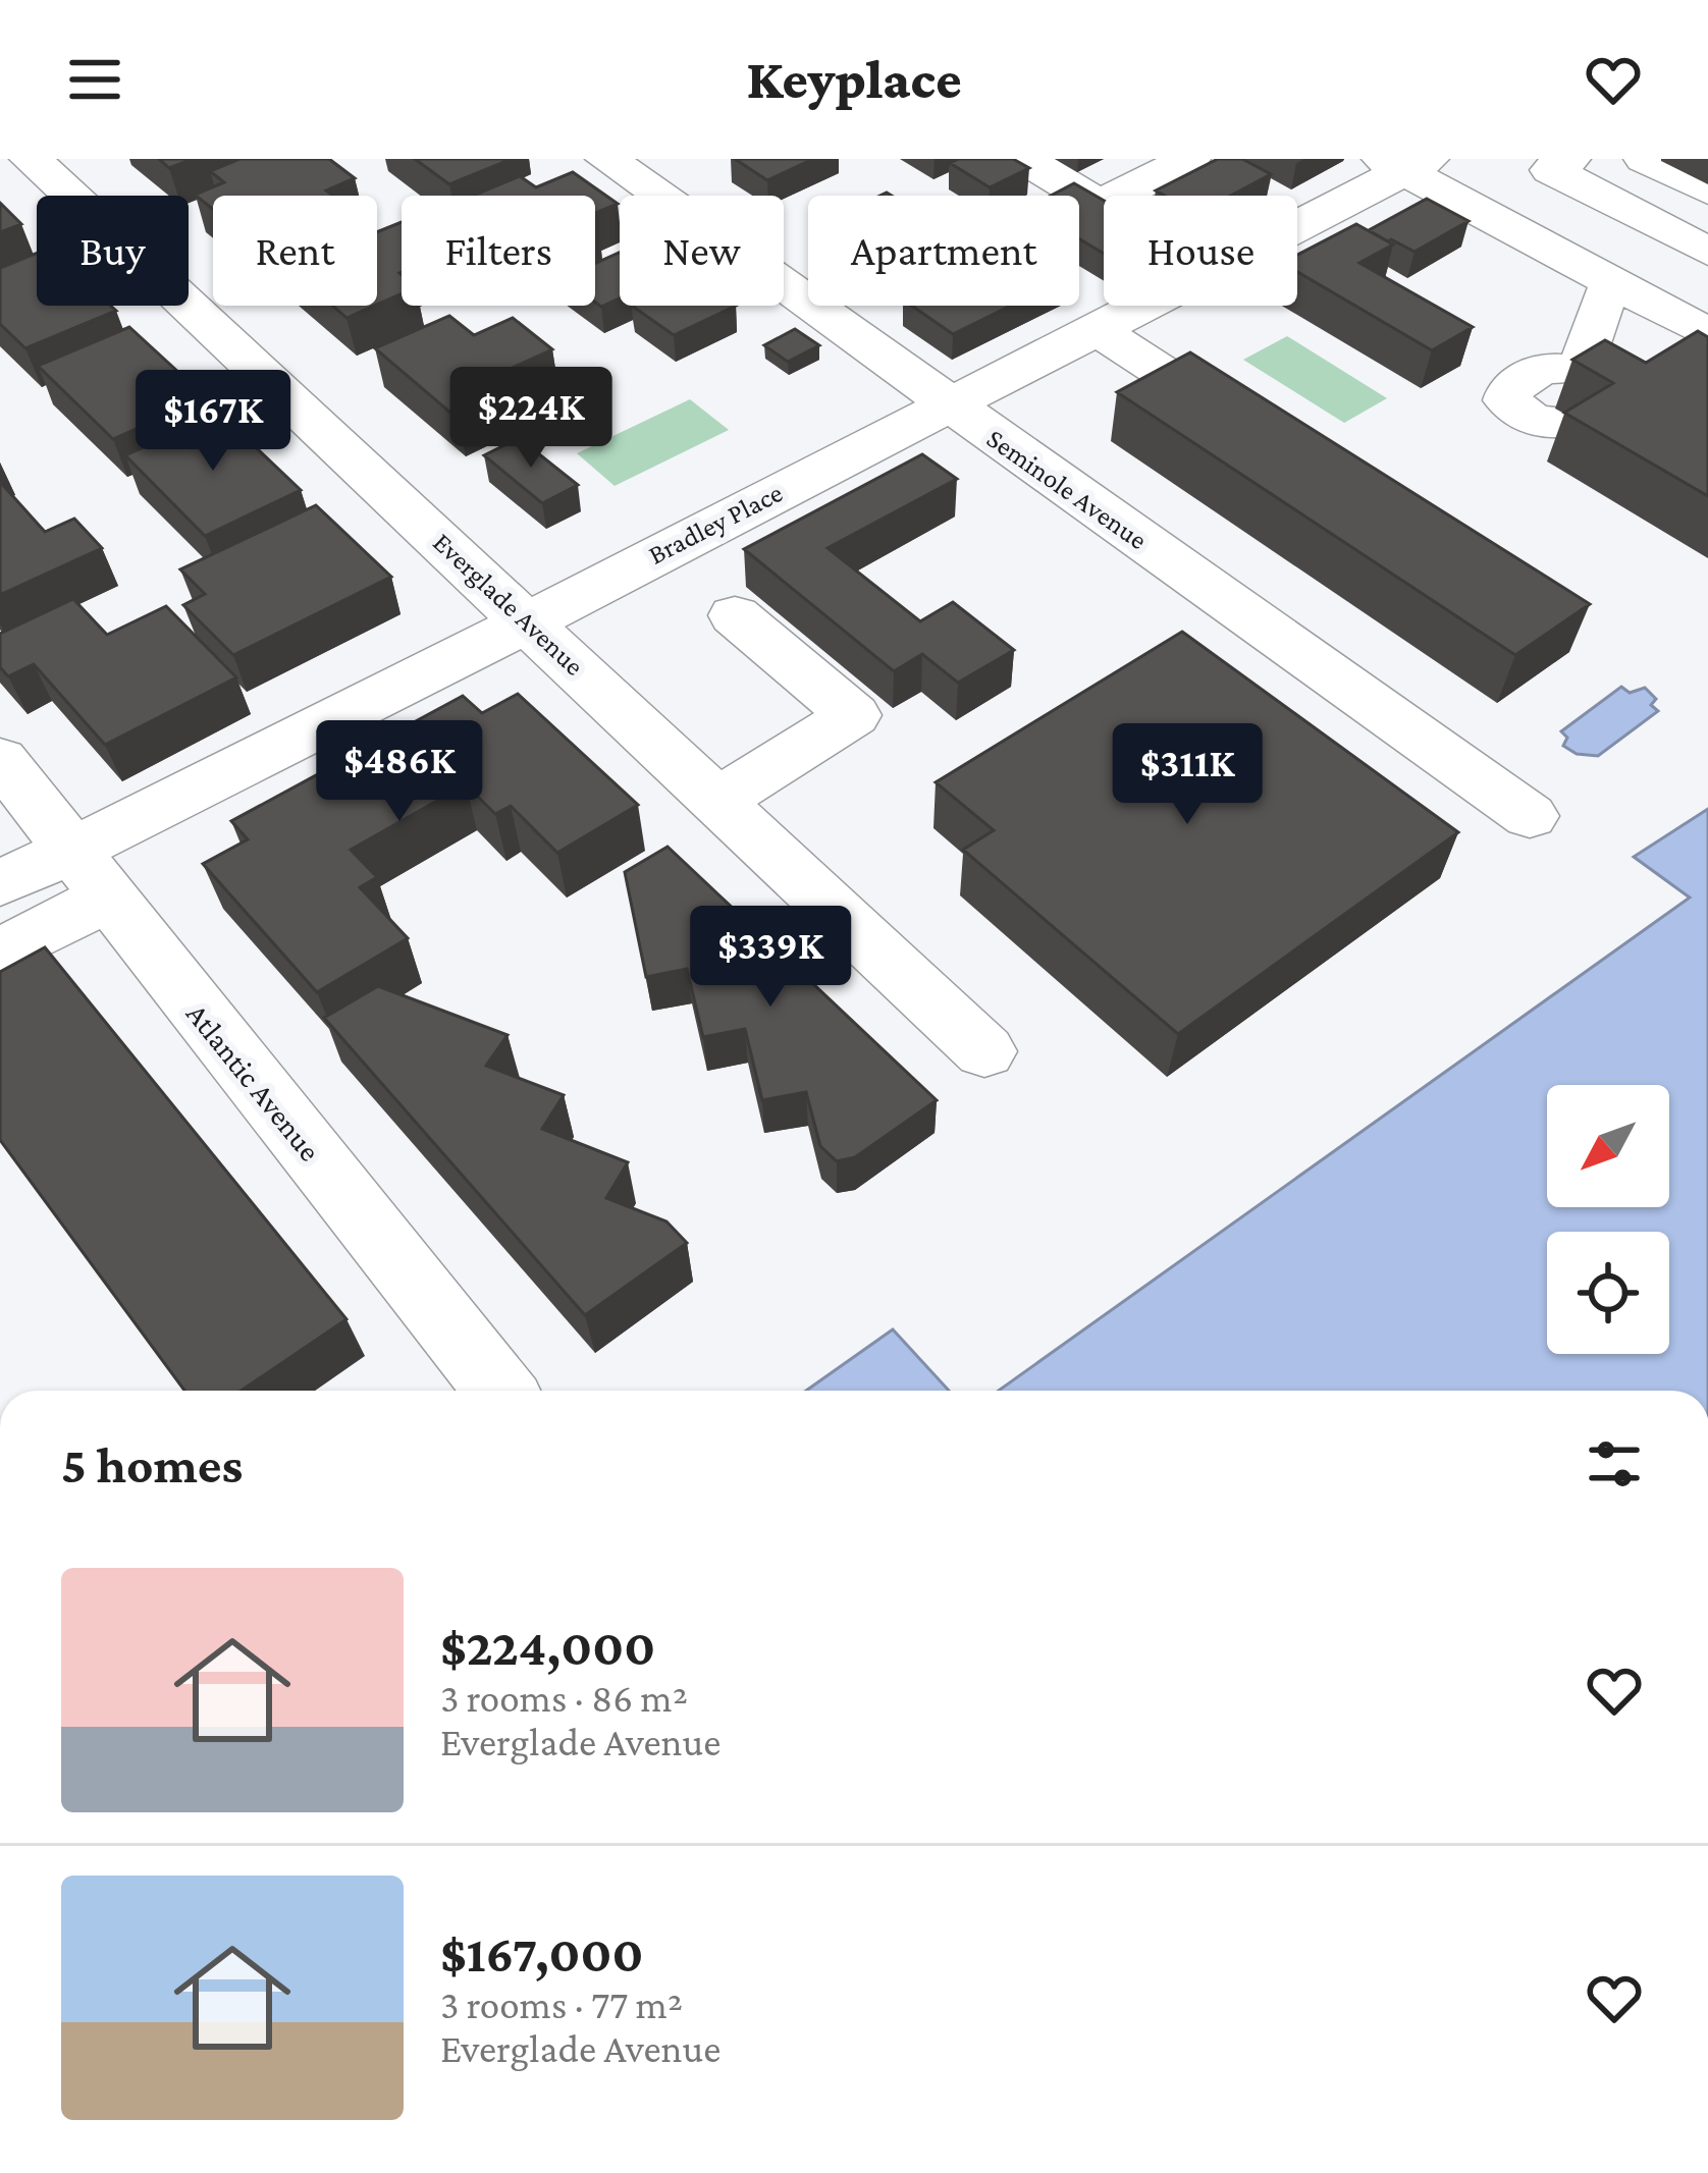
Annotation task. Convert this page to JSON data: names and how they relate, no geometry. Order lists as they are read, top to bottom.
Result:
{
  "streets": {
    "street": [
      "Seminole Avenue",
      "Bradley Place",
      "Everglade Avenue",
      "Atlantic Avenue"
    ]
  },
  "crossings": [
    ["Seminole Avenue", "Bradley Place"],
    ["Bradley Place", "Everglade Avenue"],
    ["Bradley Place", "Atlantic Avenue"]
  ],
  "north": "bottom left",
  "page": {
    "header": "Keyplace",
    "chip": [
      "Buy",
      "Rent",
      "Filters",
      "New",
      "Apartment",
      "House"
    ],
    "price": [
      "$224K",
      "$167K",
      "$486K",
      "$311K",
      "$339K"
    ],
    "heading": "5 homes",
    "list": [
      {
        "name": "$224,000",
        "note": "3 rooms · 86 m² · Everglade Avenue"
      },
      {
        "name": "$167,000",
        "note": "3 rooms · 77 m² · Everglade Avenue"
      }
    ]
  }
}
